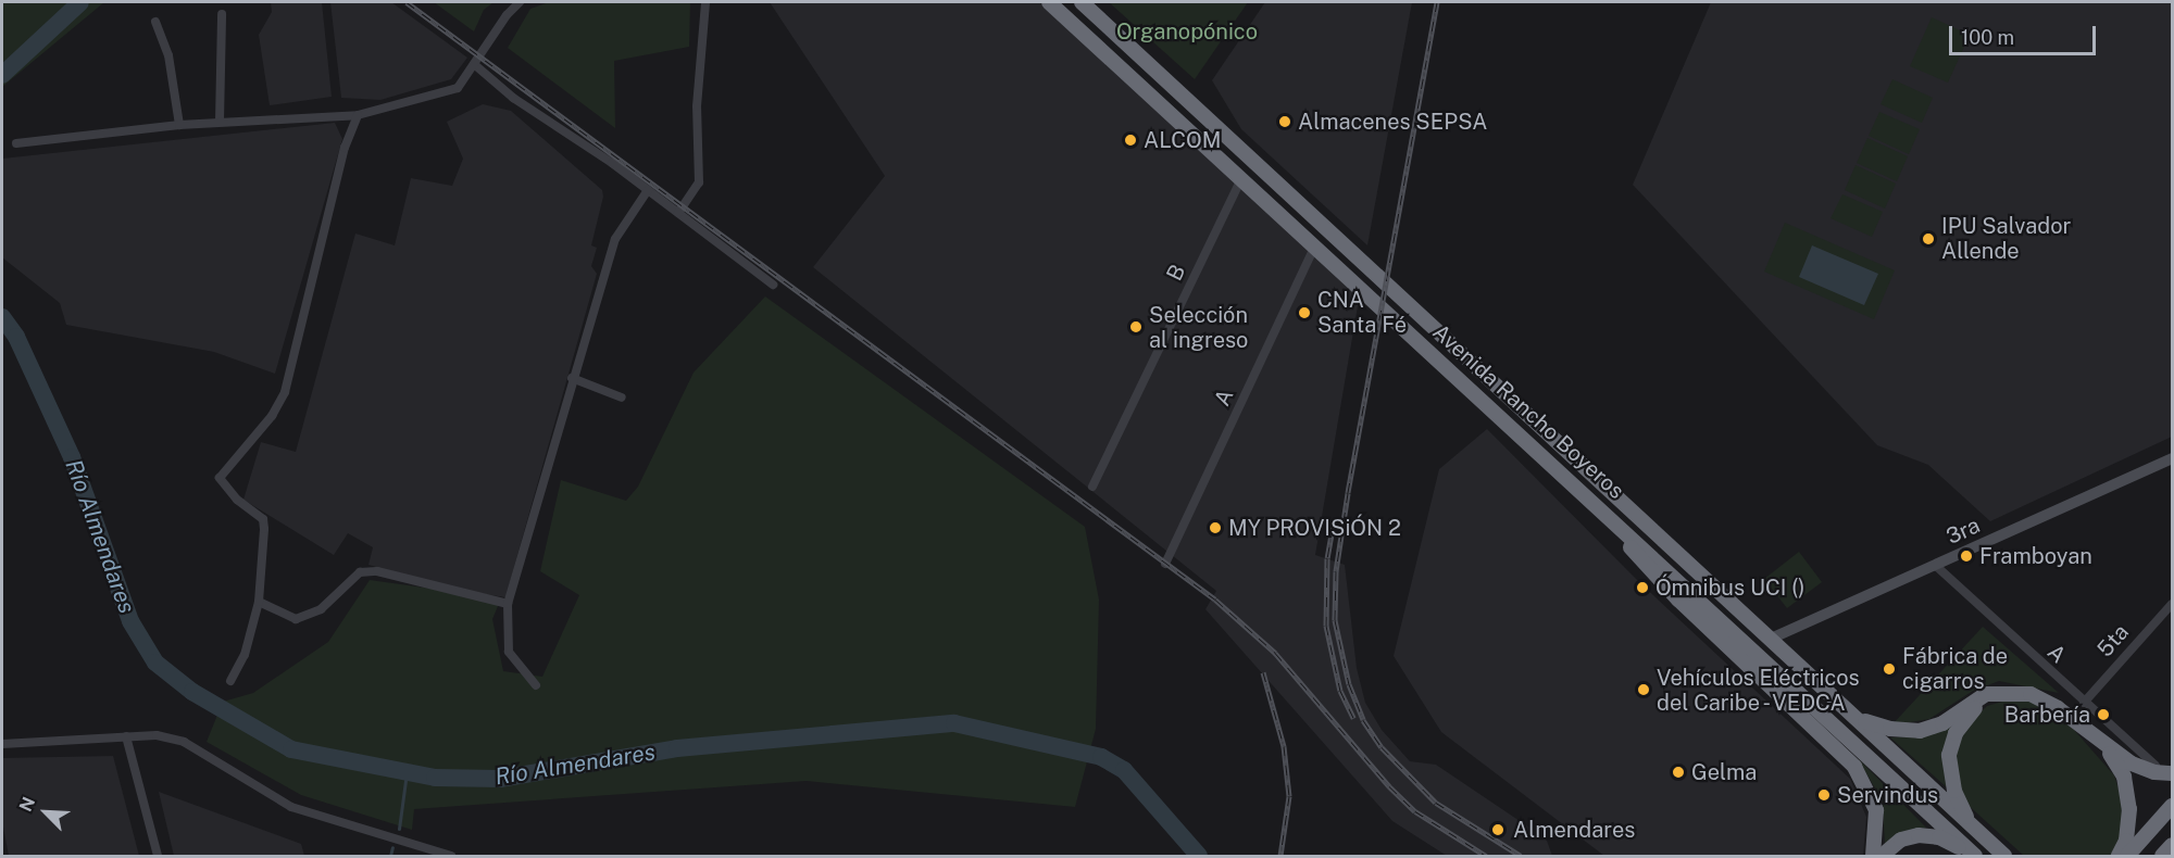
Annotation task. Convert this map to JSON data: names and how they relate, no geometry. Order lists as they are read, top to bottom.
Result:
{
  "streets": {
    "highway": ["Avenida Rancho Boyeros"],
    "street": [
      "B",
      "A",
      "3ra",
      "5ta"
    ]
  },
  "crossings": [
    ["B", "Avenida Rancho Boyeros"],
    ["A", "Avenida Rancho Boyeros"],
    ["A", "3ra"],
    ["A", "5ta"],
    ["Avenida Rancho Boyeros", "3ra"]
  ],
  "water": ["Río Almendares"],
  "parks": ["Organopónico"],
  "places": [
    "Almacenes SEPSA",
    "ALCOM",
    "IPU Salvador Allende",
    "CNA Santa Fé",
    "Selección al ingreso",
    "MY PROVISiÓN 2",
    "Framboyan",
    "Ómnibus UCI ()",
    "Fábrica de cigarros",
    "Vehículos Eléctricos del Caribe - VEDCA",
    "Barbería",
    "Gelma",
    "Servindus",
    "Almendares"
  ],
  "scale_bar": "100 m",
  "north": "top left"
}
